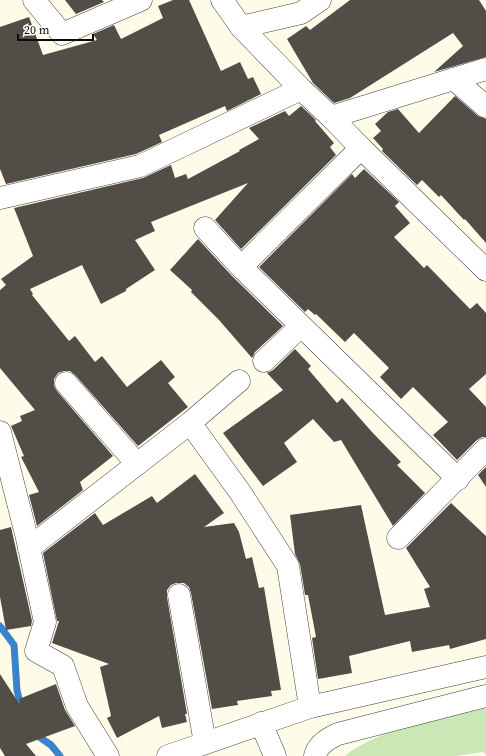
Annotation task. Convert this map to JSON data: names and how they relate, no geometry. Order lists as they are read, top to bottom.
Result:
{
  "scale_bar": "20 m"
}
